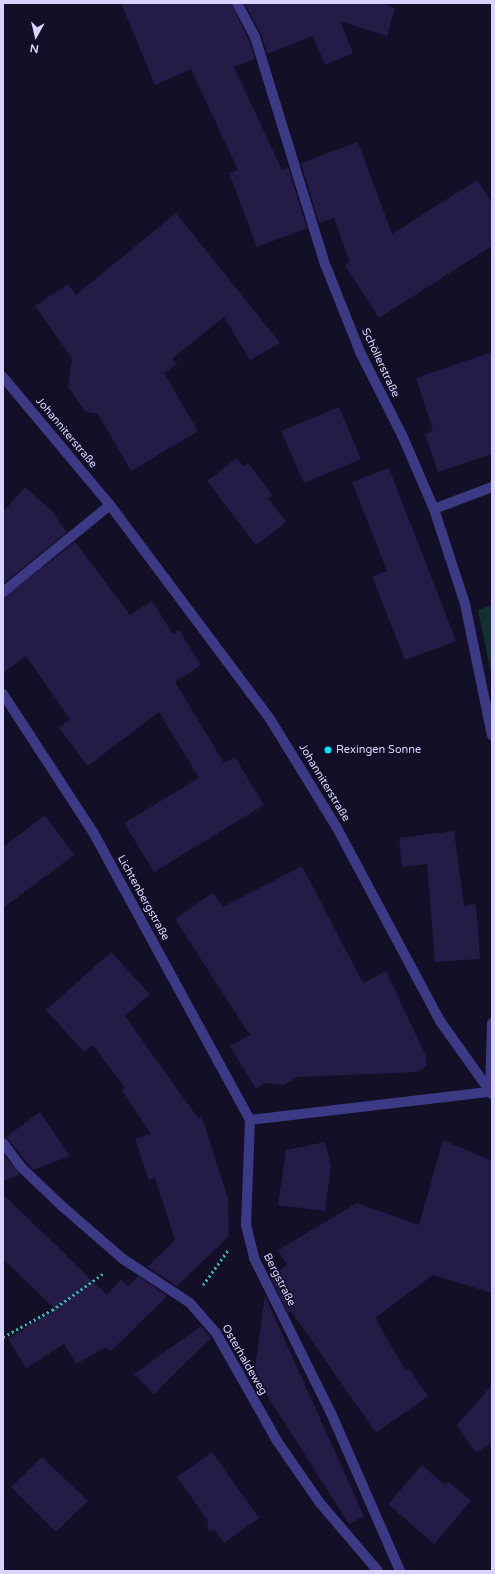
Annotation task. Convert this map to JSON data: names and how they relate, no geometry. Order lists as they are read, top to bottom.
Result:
{
  "streets": {
    "street": [
      "Schöllerstraße",
      "Johanniterstraße",
      "Lichtenbergstraße",
      "Bergstraße",
      "Osterhaldeweg"
    ]
  },
  "crossings": [
    ["Lichtenbergstraße", "Bergstraße"]
  ],
  "places": ["Rexingen Sonne"],
  "north": "bottom"
}
